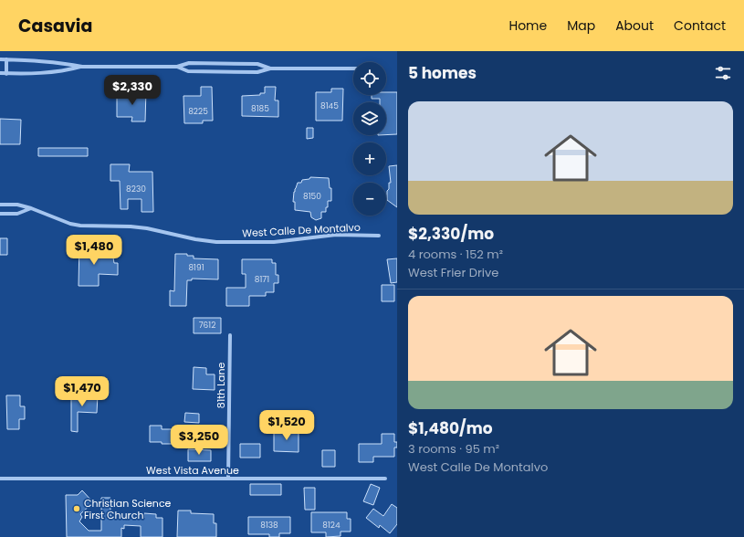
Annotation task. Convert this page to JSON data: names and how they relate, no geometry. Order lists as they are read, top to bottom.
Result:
{
  "streets": {
    "street": ["West Calle De Montalvo", "81th Lane", "West Vista Avenue"]
  },
  "crossings": [
    ["81th Lane", "West Vista Avenue"]
  ],
  "places": ["Christian Science First Church"],
  "house_numbers": [
    "8145",
    "8185",
    "8225",
    "8230",
    "8150",
    "8191",
    "8171",
    "7612",
    "8138",
    "8124"
  ],
  "page": {
    "header": "Casavia",
    "nav": [
      "Home",
      "Map",
      "About",
      "Contact"
    ],
    "heading": "5 homes",
    "map_buttons": ["+", "−"],
    "price": [
      "$2,330",
      "$1,480",
      "$1,470",
      "$1,520",
      "$3,250"
    ],
    "list": [
      {
        "name": "$2,330/mo",
        "note": "4 rooms · 152 m² · West Frier Drive"
      },
      {
        "name": "$1,480/mo",
        "note": "3 rooms · 95 m² · West Calle De Montalvo"
      }
    ]
  }
}
